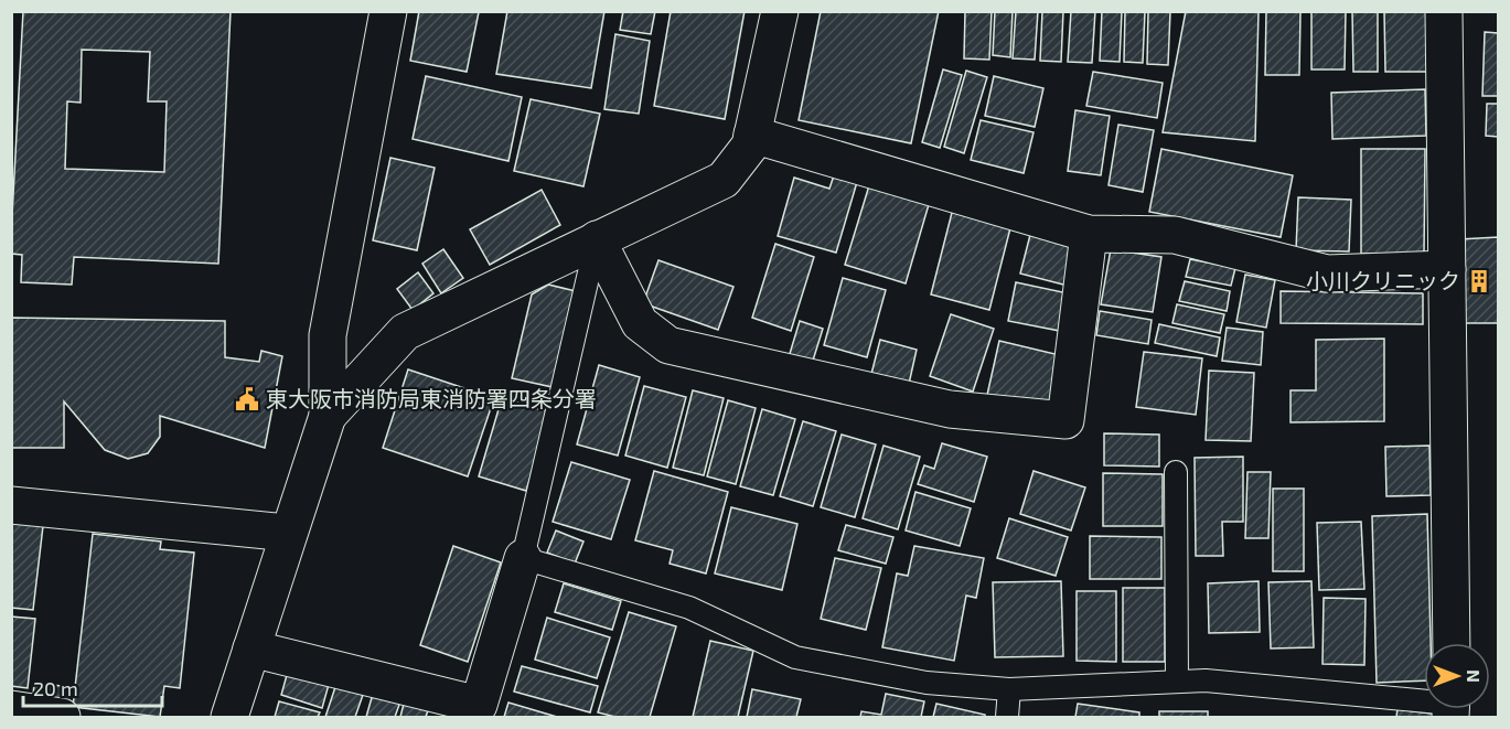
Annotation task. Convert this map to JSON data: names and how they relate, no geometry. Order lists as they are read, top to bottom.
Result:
{
  "places": {
    "building": ["小川クリニック"],
    "public building": ["東大阪市消防局東消防署四条分署"]
  },
  "scale_bar": "20 m",
  "north": "right"
}
